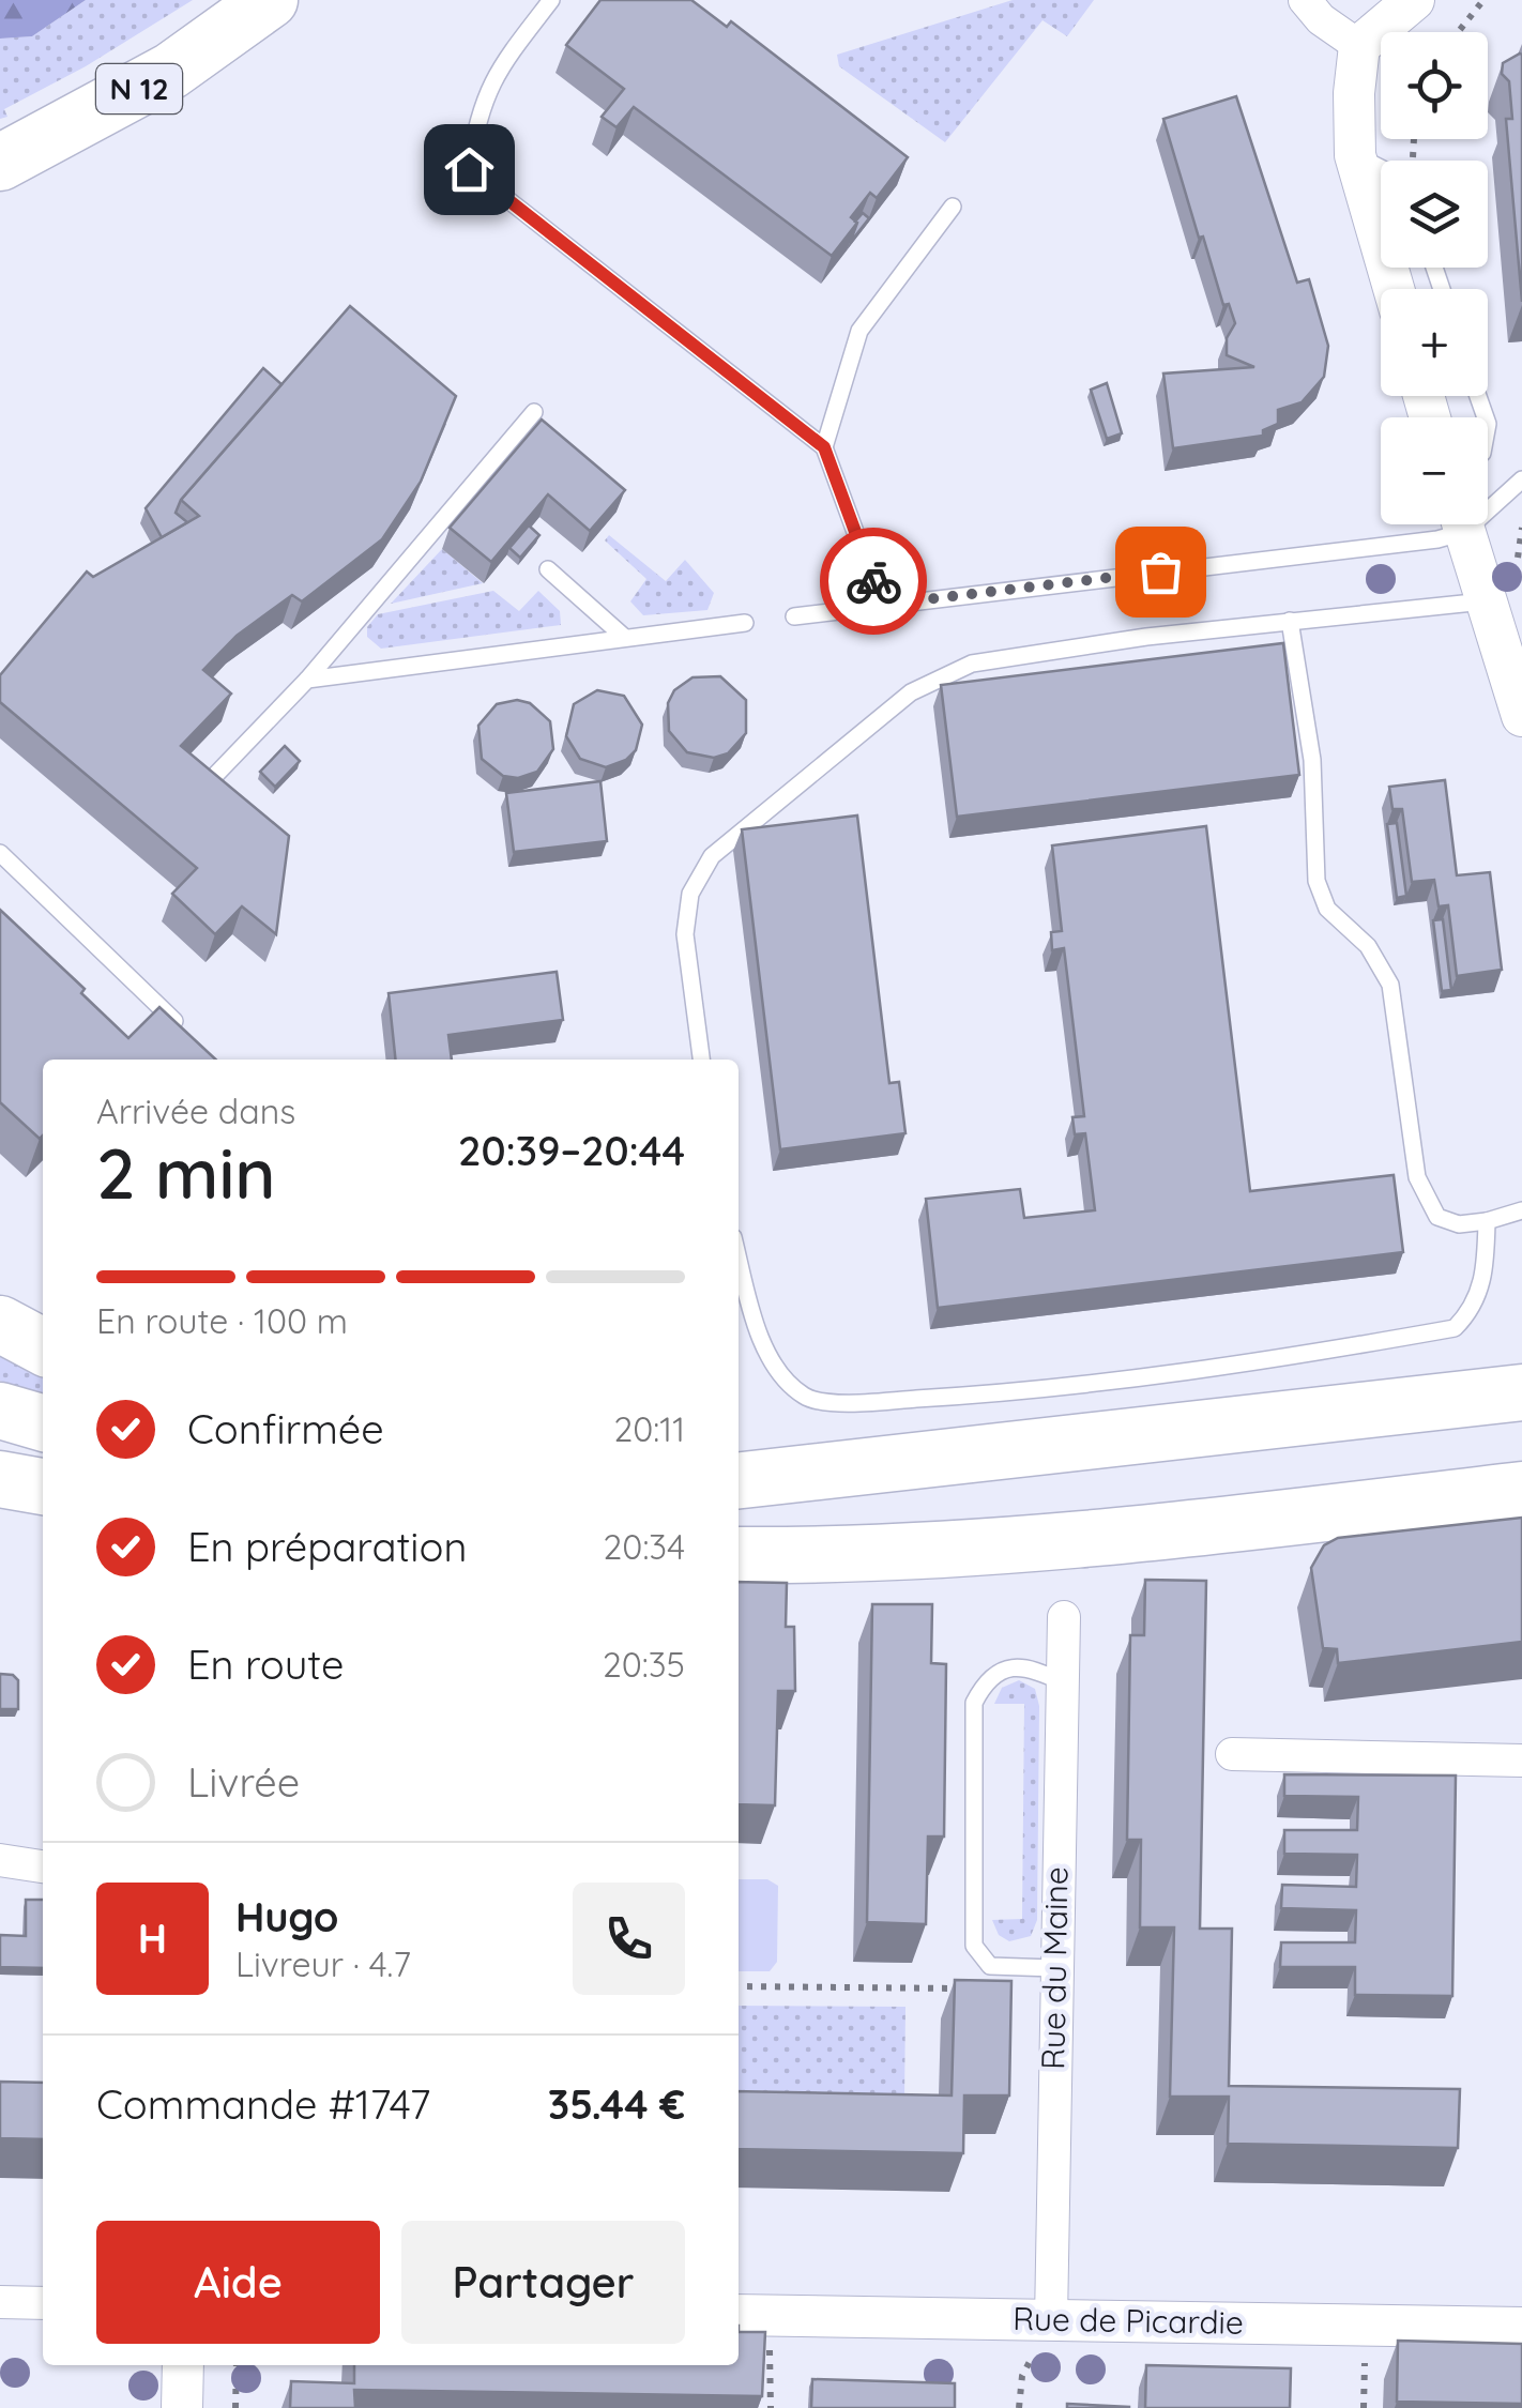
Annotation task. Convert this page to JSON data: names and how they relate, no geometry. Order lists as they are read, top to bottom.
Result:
{
  "streets": {
    "highway": ["N 12"],
    "street": ["Rue du Maine", "Rue de Picardie"]
  },
  "crossings": [
    ["Rue du Maine", "Rue de Picardie"]
  ],
  "page": {
    "map_buttons": ["+", "−"],
    "heading": ["2 min", "Arrivée dans", "20:39–20:44"],
    "panel": [
      "Hugo",
      "Livreur · 4.7",
      "Commande #1747",
      "35.44 €"
    ],
    "bar": "En route · 100 m",
    "list": [
      ["Confirmée", "20:11"],
      ["En préparation", "20:34"],
      ["En route", "20:35"],
      "Livrée"
    ],
    "round": "H",
    "buttons": ["Aide", "Partager"]
  }
}
